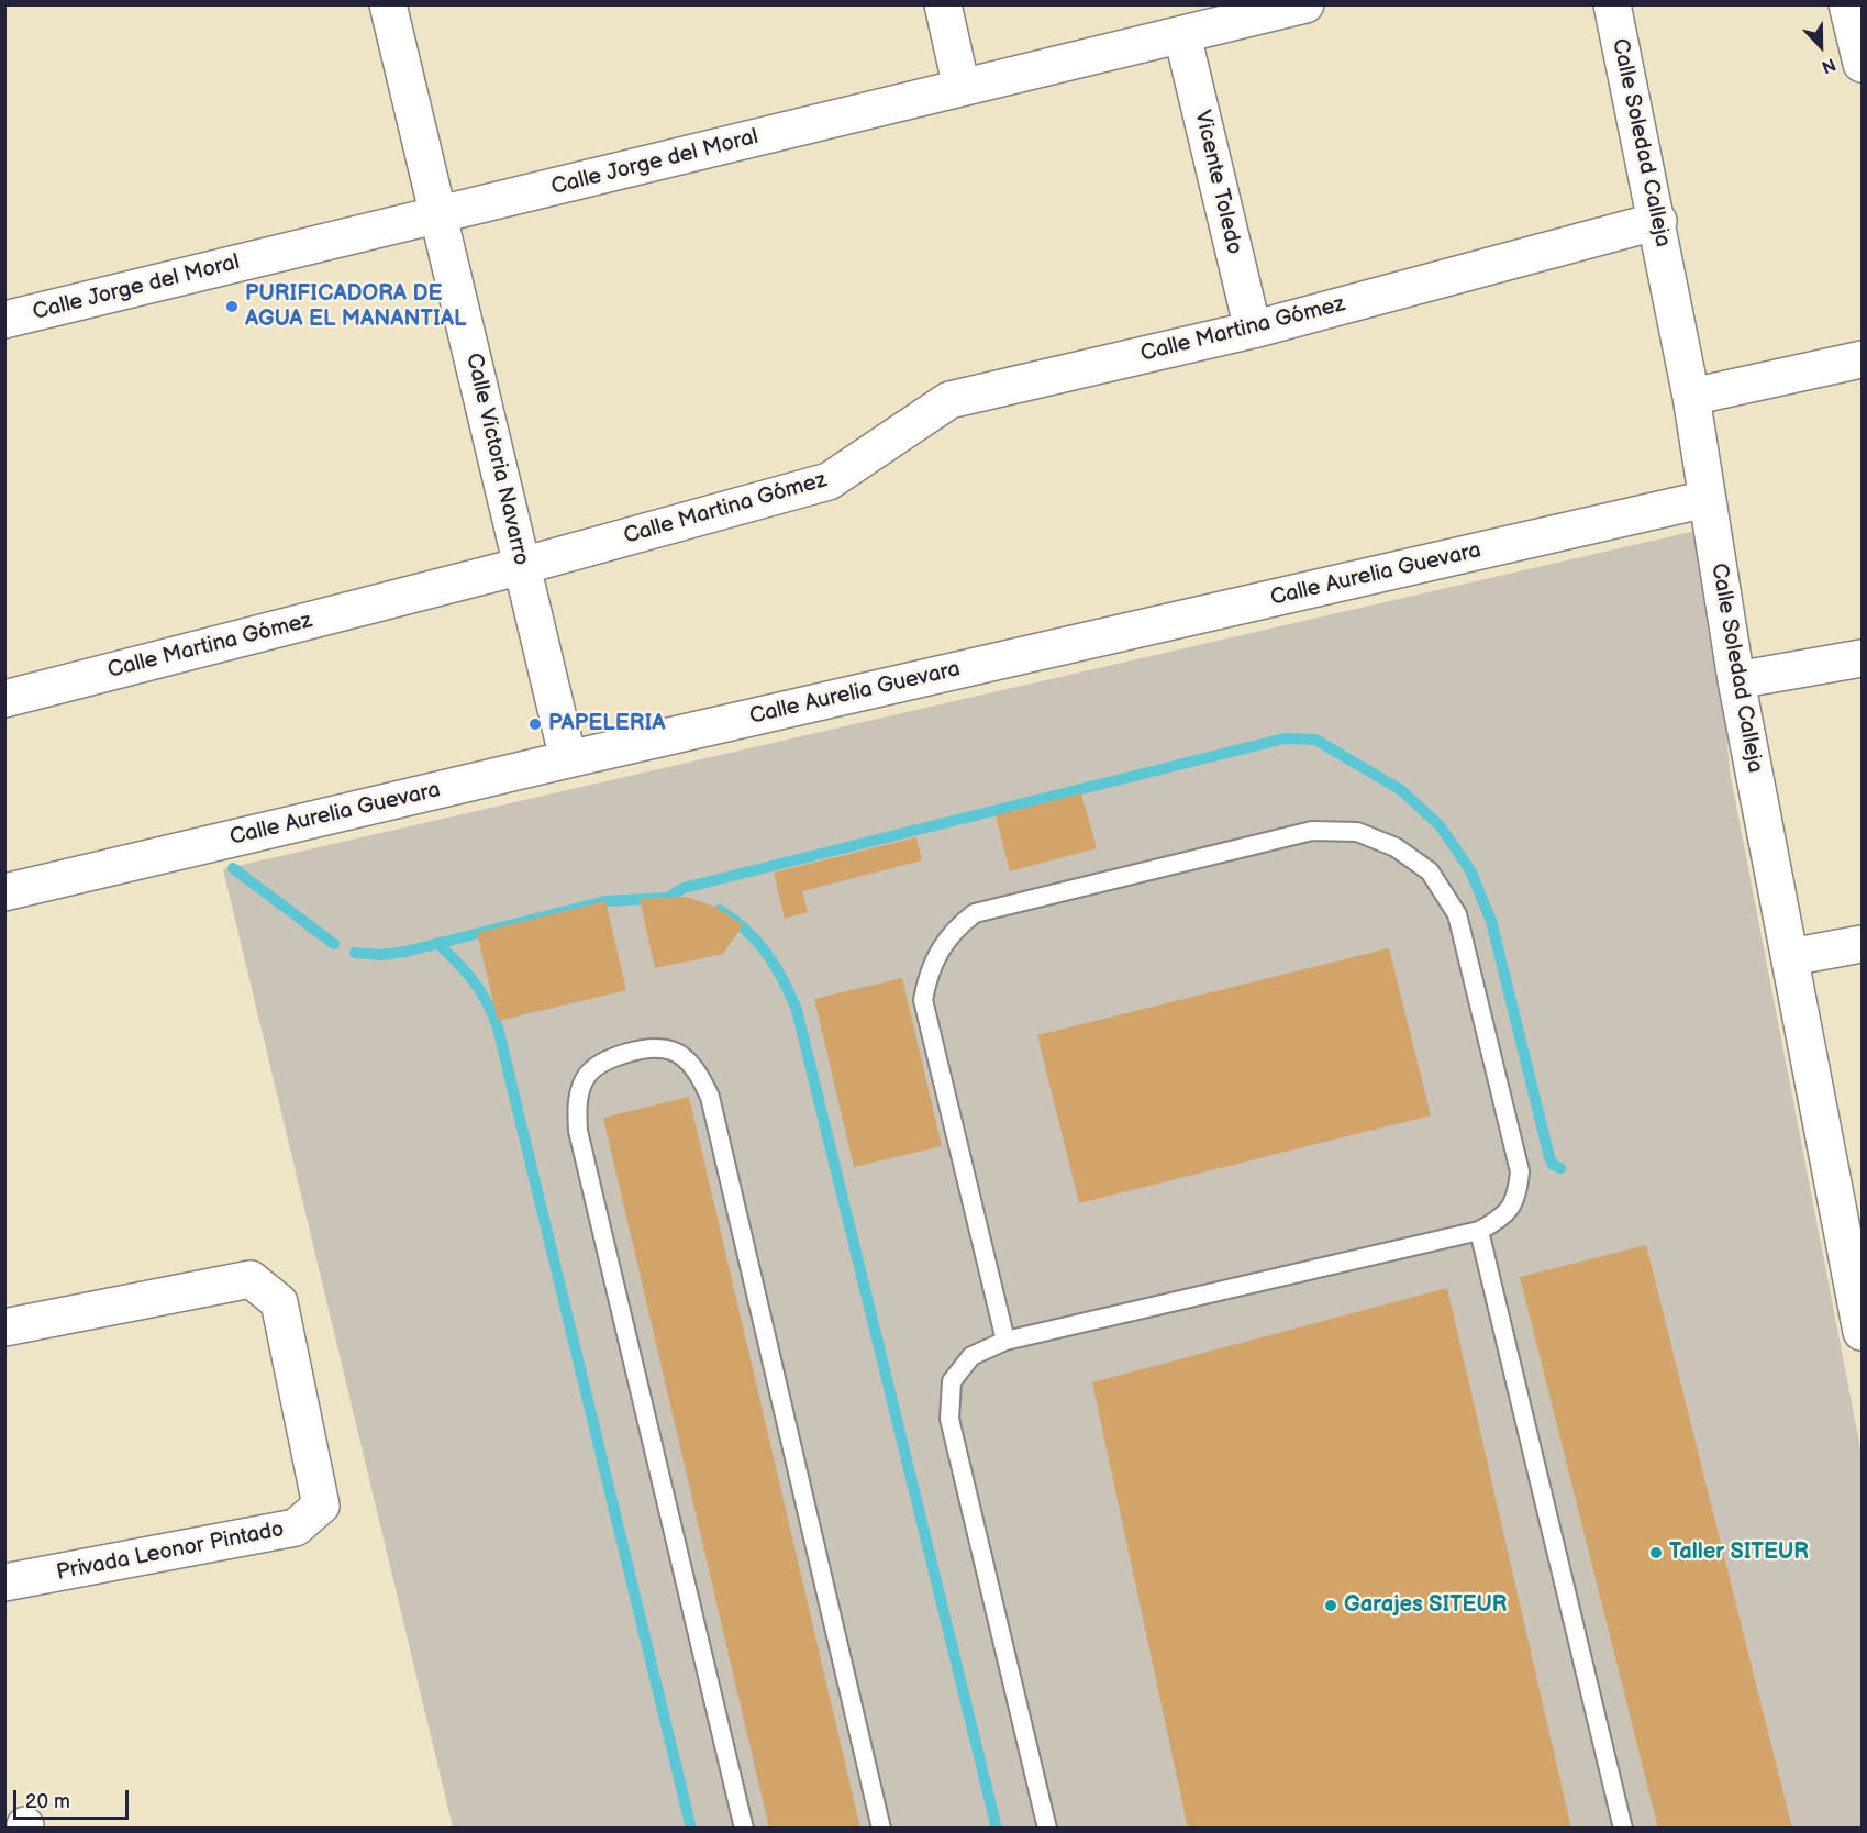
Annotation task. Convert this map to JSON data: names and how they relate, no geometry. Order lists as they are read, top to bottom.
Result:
{
  "streets": {
    "street": [
      "Calle Soledad Calleja",
      "Calle Jorge del Moral",
      "Vicente Toledo",
      "Calle Martina Gómez",
      "Calle Victoria Navarro",
      "Calle Aurelia Guevara",
      "Privada Leonor Pintado"
    ]
  },
  "crossings": [
    ["Calle Soledad Calleja", "Calle Martina Gómez"],
    ["Calle Soledad Calleja", "Calle Aurelia Guevara"],
    ["Calle Jorge del Moral", "Vicente Toledo"],
    ["Calle Jorge del Moral", "Calle Victoria Navarro"],
    ["Vicente Toledo", "Calle Martina Gómez"],
    ["Calle Martina Gómez", "Calle Victoria Navarro"],
    ["Calle Victoria Navarro", "Calle Aurelia Guevara"]
  ],
  "places": [
    "PURIFICADORA DE AGUA EL MANANTIAL",
    "PAPELERIA",
    "Taller SITEUR",
    "Garajes SITEUR"
  ],
  "scale_bar": "20 m",
  "north": "bottom"
}
